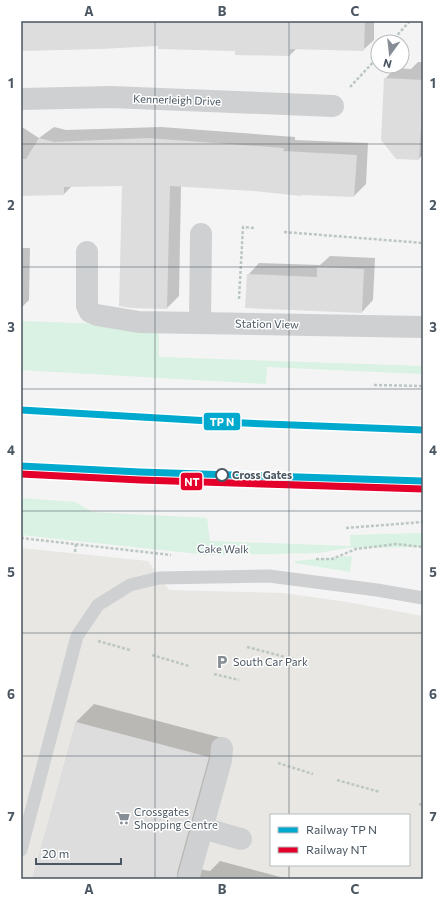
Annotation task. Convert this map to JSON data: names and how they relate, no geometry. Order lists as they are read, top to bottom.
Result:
{
  "streets": {
    "street": ["Kennerleigh Drive", "Station View"]
  },
  "places": {
    "other": ["Cross Gates"],
    "parking": ["South Car Park"],
    "supermarket": ["Crossgates Shopping Centre"]
  },
  "lines": ["rail line NT"],
  "legend": ["Railway TP N", "Railway NT"],
  "scale_bar": "20 m",
  "north": "bottom",
  "grid": {
    "columns": ["A", "B", "C"],
    "rows": [
      "1",
      "2",
      "3",
      "4",
      "5",
      "6",
      "7"
    ]
  }
}
